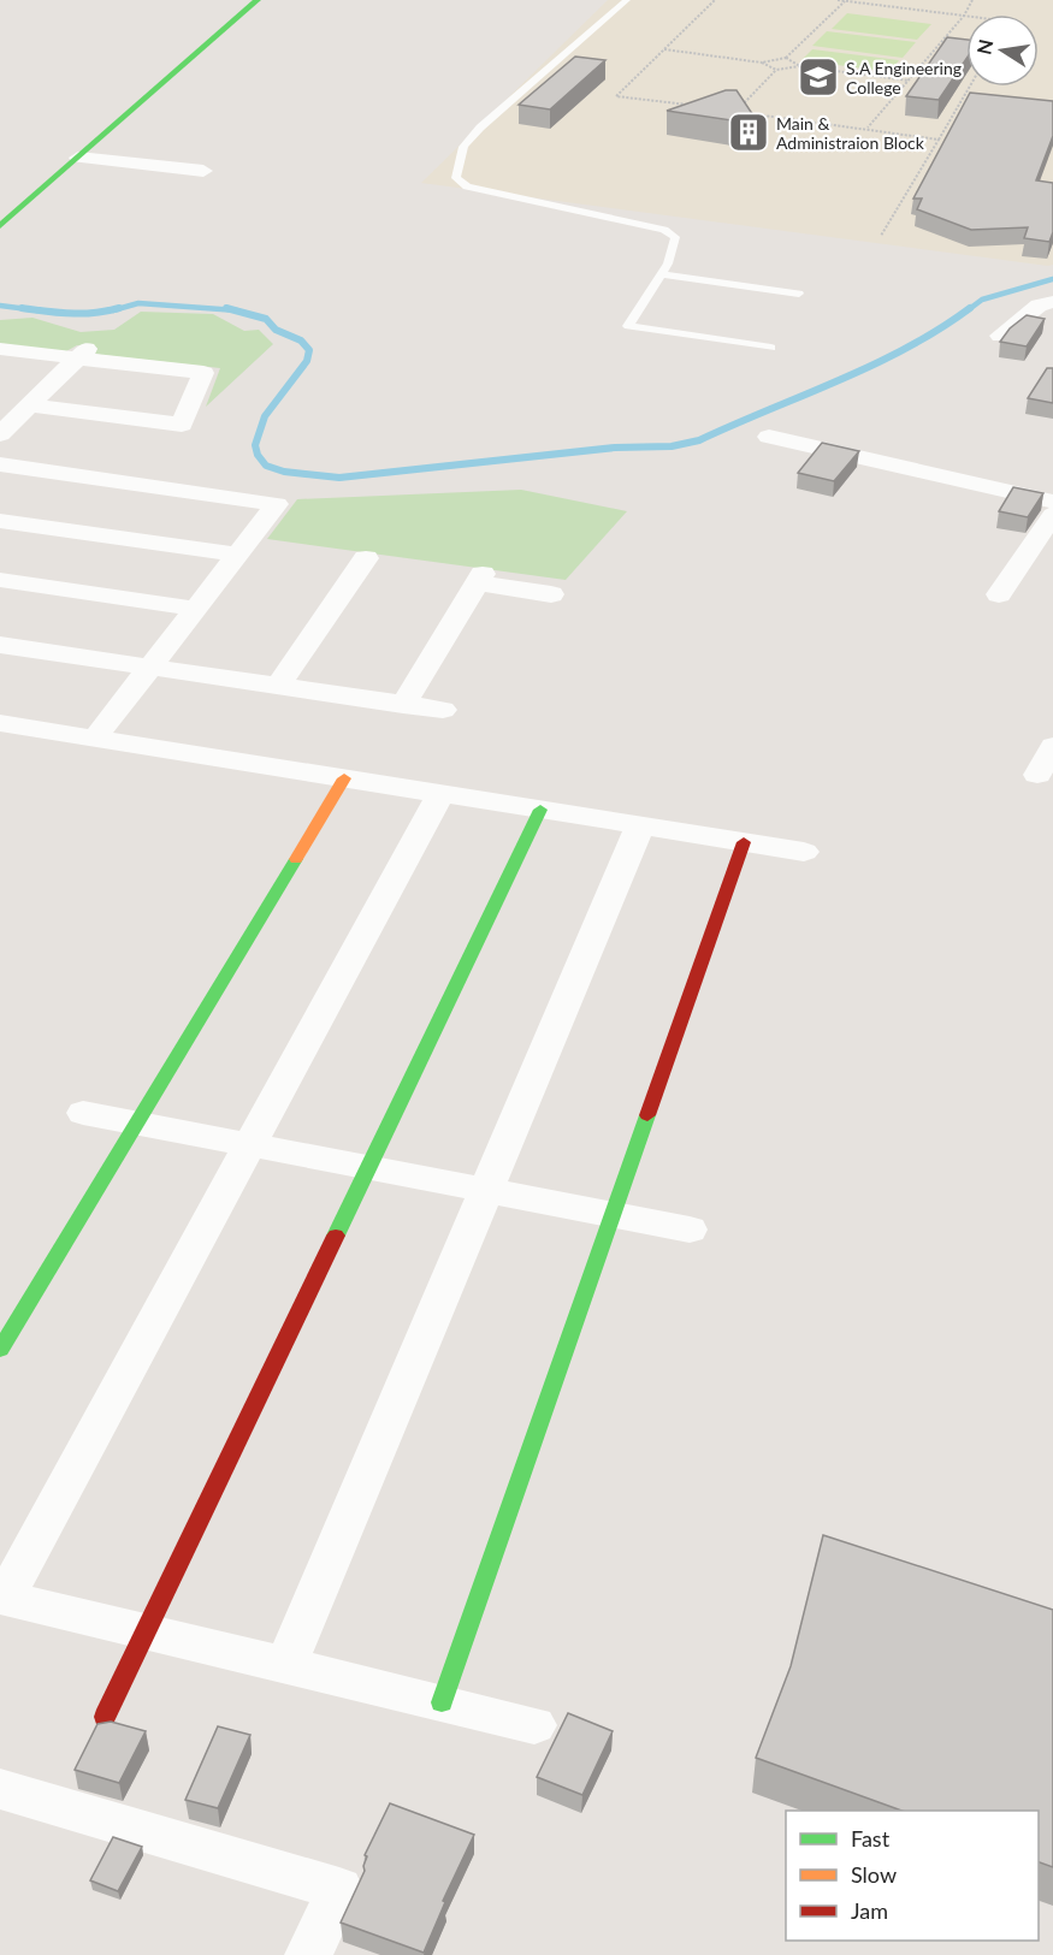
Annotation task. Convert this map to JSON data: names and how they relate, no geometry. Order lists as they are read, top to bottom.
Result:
{
  "places": {
    "school or university": ["S.A Engineering College"],
    "building": ["Main & Administraion Block"]
  },
  "legend": ["Fast", "Slow", "Jam"],
  "north": "left"
}
